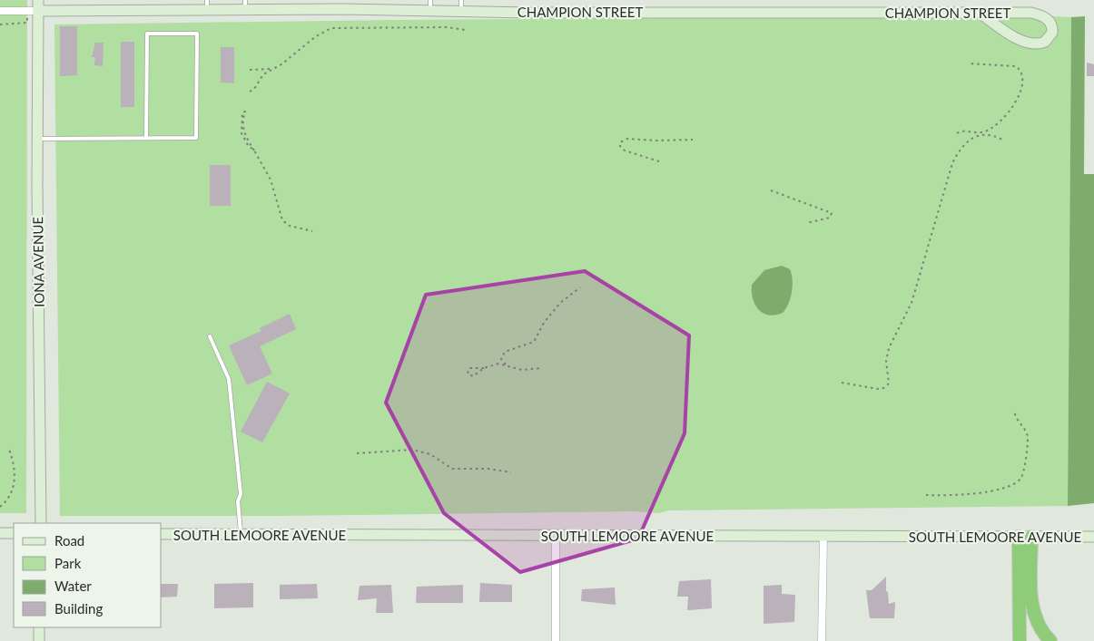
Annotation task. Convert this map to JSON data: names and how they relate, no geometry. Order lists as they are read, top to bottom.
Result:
{
  "streets": {
    "street": ["CHAMPION STREET", "IONA AVENUE", "SOUTH LEMOORE AVENUE"]
  },
  "crossings": [
    ["CHAMPION STREET", "IONA AVENUE"]
  ],
  "legend": [
    "Road",
    "Park",
    "Water",
    "Building"
  ]
}
